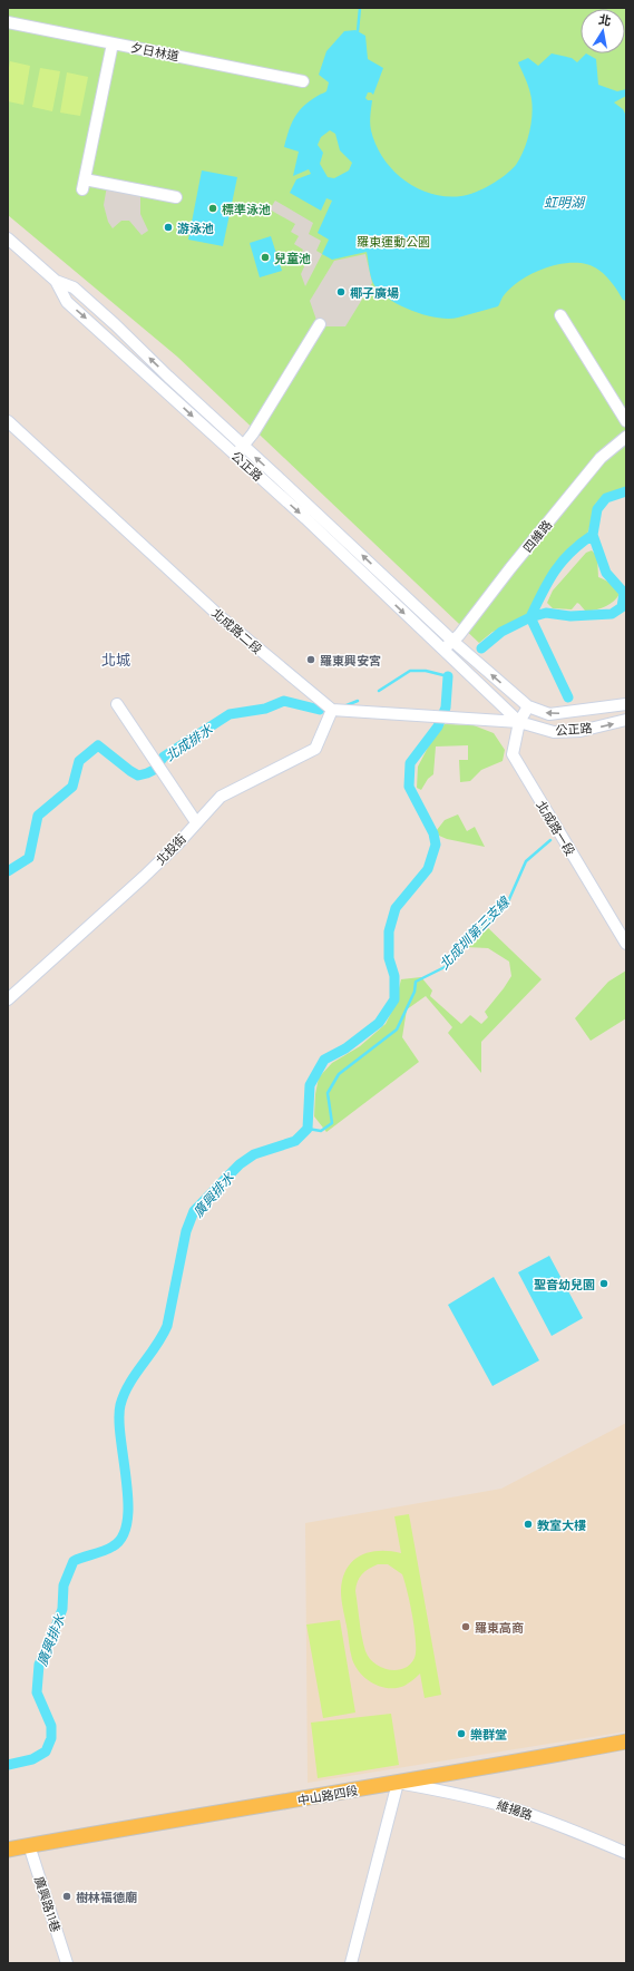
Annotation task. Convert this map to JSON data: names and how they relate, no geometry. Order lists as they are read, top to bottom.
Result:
{
  "streets": {
    "main road": ["中山路四段"],
    "street": [
      "夕日林道",
      "公正路",
      "四維路",
      "北成路二段",
      "北成路一段",
      "北投街",
      "維揚路",
      "廣興路11巷"
    ]
  },
  "crossings": [
    ["公正路", "四維路"],
    ["公正路", "北成路一段"],
    ["北成路二段", "北投街"],
    ["中山路四段", "維揚路"],
    ["中山路四段", "廣興路11巷"]
  ],
  "districts": ["北城"],
  "water": [
    "虹明湖",
    "北成排水",
    "北成圳第三支線",
    "廣興排水"
  ],
  "parks": ["羅東運動公園"],
  "places": [
    "標準泳池",
    "游泳池",
    "兒童池",
    "椰子廣場",
    "羅東興安宮",
    "聖音幼兒園",
    "教室大樓",
    "羅東高商",
    "樂群堂",
    "樹林福德廟"
  ],
  "north": "top"
}
